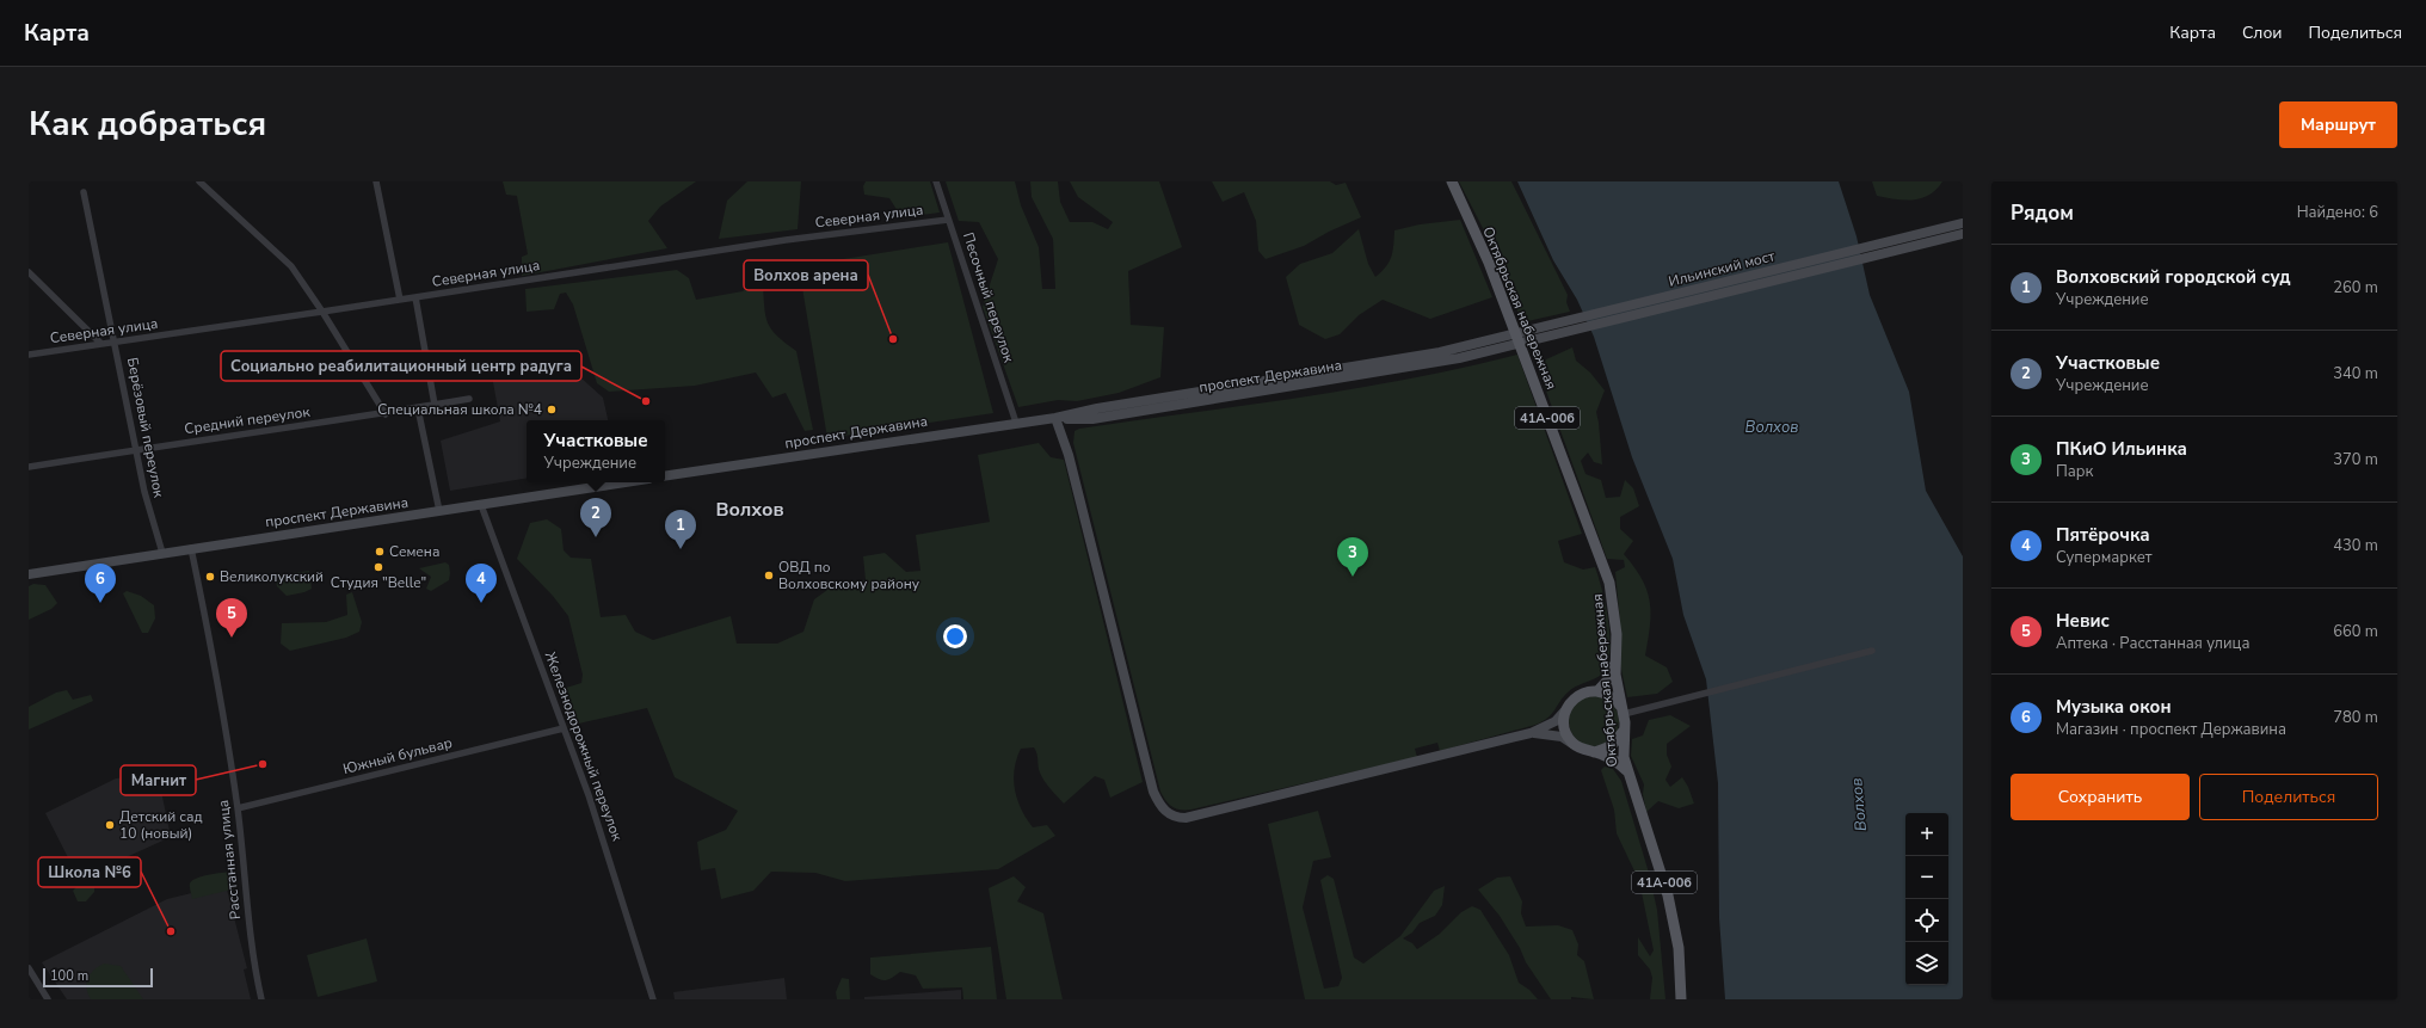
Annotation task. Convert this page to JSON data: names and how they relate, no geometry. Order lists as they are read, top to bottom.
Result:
{
  "streets": {
    "main road": [
      "Ильинский мост",
      "Октябрьская набережная",
      "проспект Державина",
      "41А-006"
    ],
    "street": [
      "Северная улица",
      "Песочный переулок",
      "Средний переулок",
      "Берёзовый переулок",
      "Железнодорожный переулок",
      "Южный бульвар",
      "Расстанная улица"
    ]
  },
  "crossings": [
    ["Северная улица", "Песочный переулок"],
    ["Северная улица", "Берёзовый переулок"],
    ["Ильинский мост", "проспект Державина"],
    ["Песочный переулок", "проспект Державина"],
    ["проспект Державина", "Берёзовый переулок"],
    ["проспект Державина", "Железнодорожный переулок"],
    ["проспект Державина", "Расстанная улица"],
    ["Средний переулок", "Берёзовый переулок"],
    ["Железнодорожный переулок", "Южный бульвар"],
    ["Южный бульвар", "Расстанная улица"]
  ],
  "districts": ["Волхов"],
  "water": ["Волхов"],
  "places": [
    "Волхов арена",
    "Социально реабилитационный центр радуга",
    "Специальная школа №4",
    "Семена",
    "Студия \"Belle\"",
    "ОВД по Волховскому району",
    "Великолукский",
    "Магнит",
    "Детский сад 10 (новый)",
    "Школа №6"
  ],
  "scale_bar": "100 m",
  "page": {
    "header": "Карта",
    "nav": ["Карта", "Слои", "Поделиться"],
    "title": "Как добраться",
    "buttons": [
      "Маршрут",
      ["Сохранить", "Поделиться"]
    ],
    "heading": ["Рядом", "Найдено: 6"],
    "list": [
      {
        "mark": "1",
        "name": "Волховский городской суд",
        "note": "Учреждение",
        "value": "260 m"
      },
      {
        "mark": "2",
        "name": "Участковые",
        "note": "Учреждение",
        "value": "340 m"
      },
      {
        "mark": "3",
        "name": "ПКиО Ильинка",
        "note": "Парк",
        "value": "370 m"
      },
      {
        "mark": "4",
        "name": "Пятёрочка",
        "note": "Супермаркет",
        "value": "430 m"
      },
      {
        "mark": "5",
        "name": "Невис",
        "note": "Аптека · Расстанная улица",
        "value": "660 m"
      },
      {
        "mark": "6",
        "name": "Музыка окон",
        "note": "Магазин · проспект Державина",
        "value": "780 m"
      }
    ],
    "popup": ["Участковые", "Учреждение"],
    "pins": [
      "2",
      "1",
      "3",
      "4",
      "6",
      "5"
    ],
    "map_buttons": ["+", "−"],
    "scale": "100 m"
  }
}
